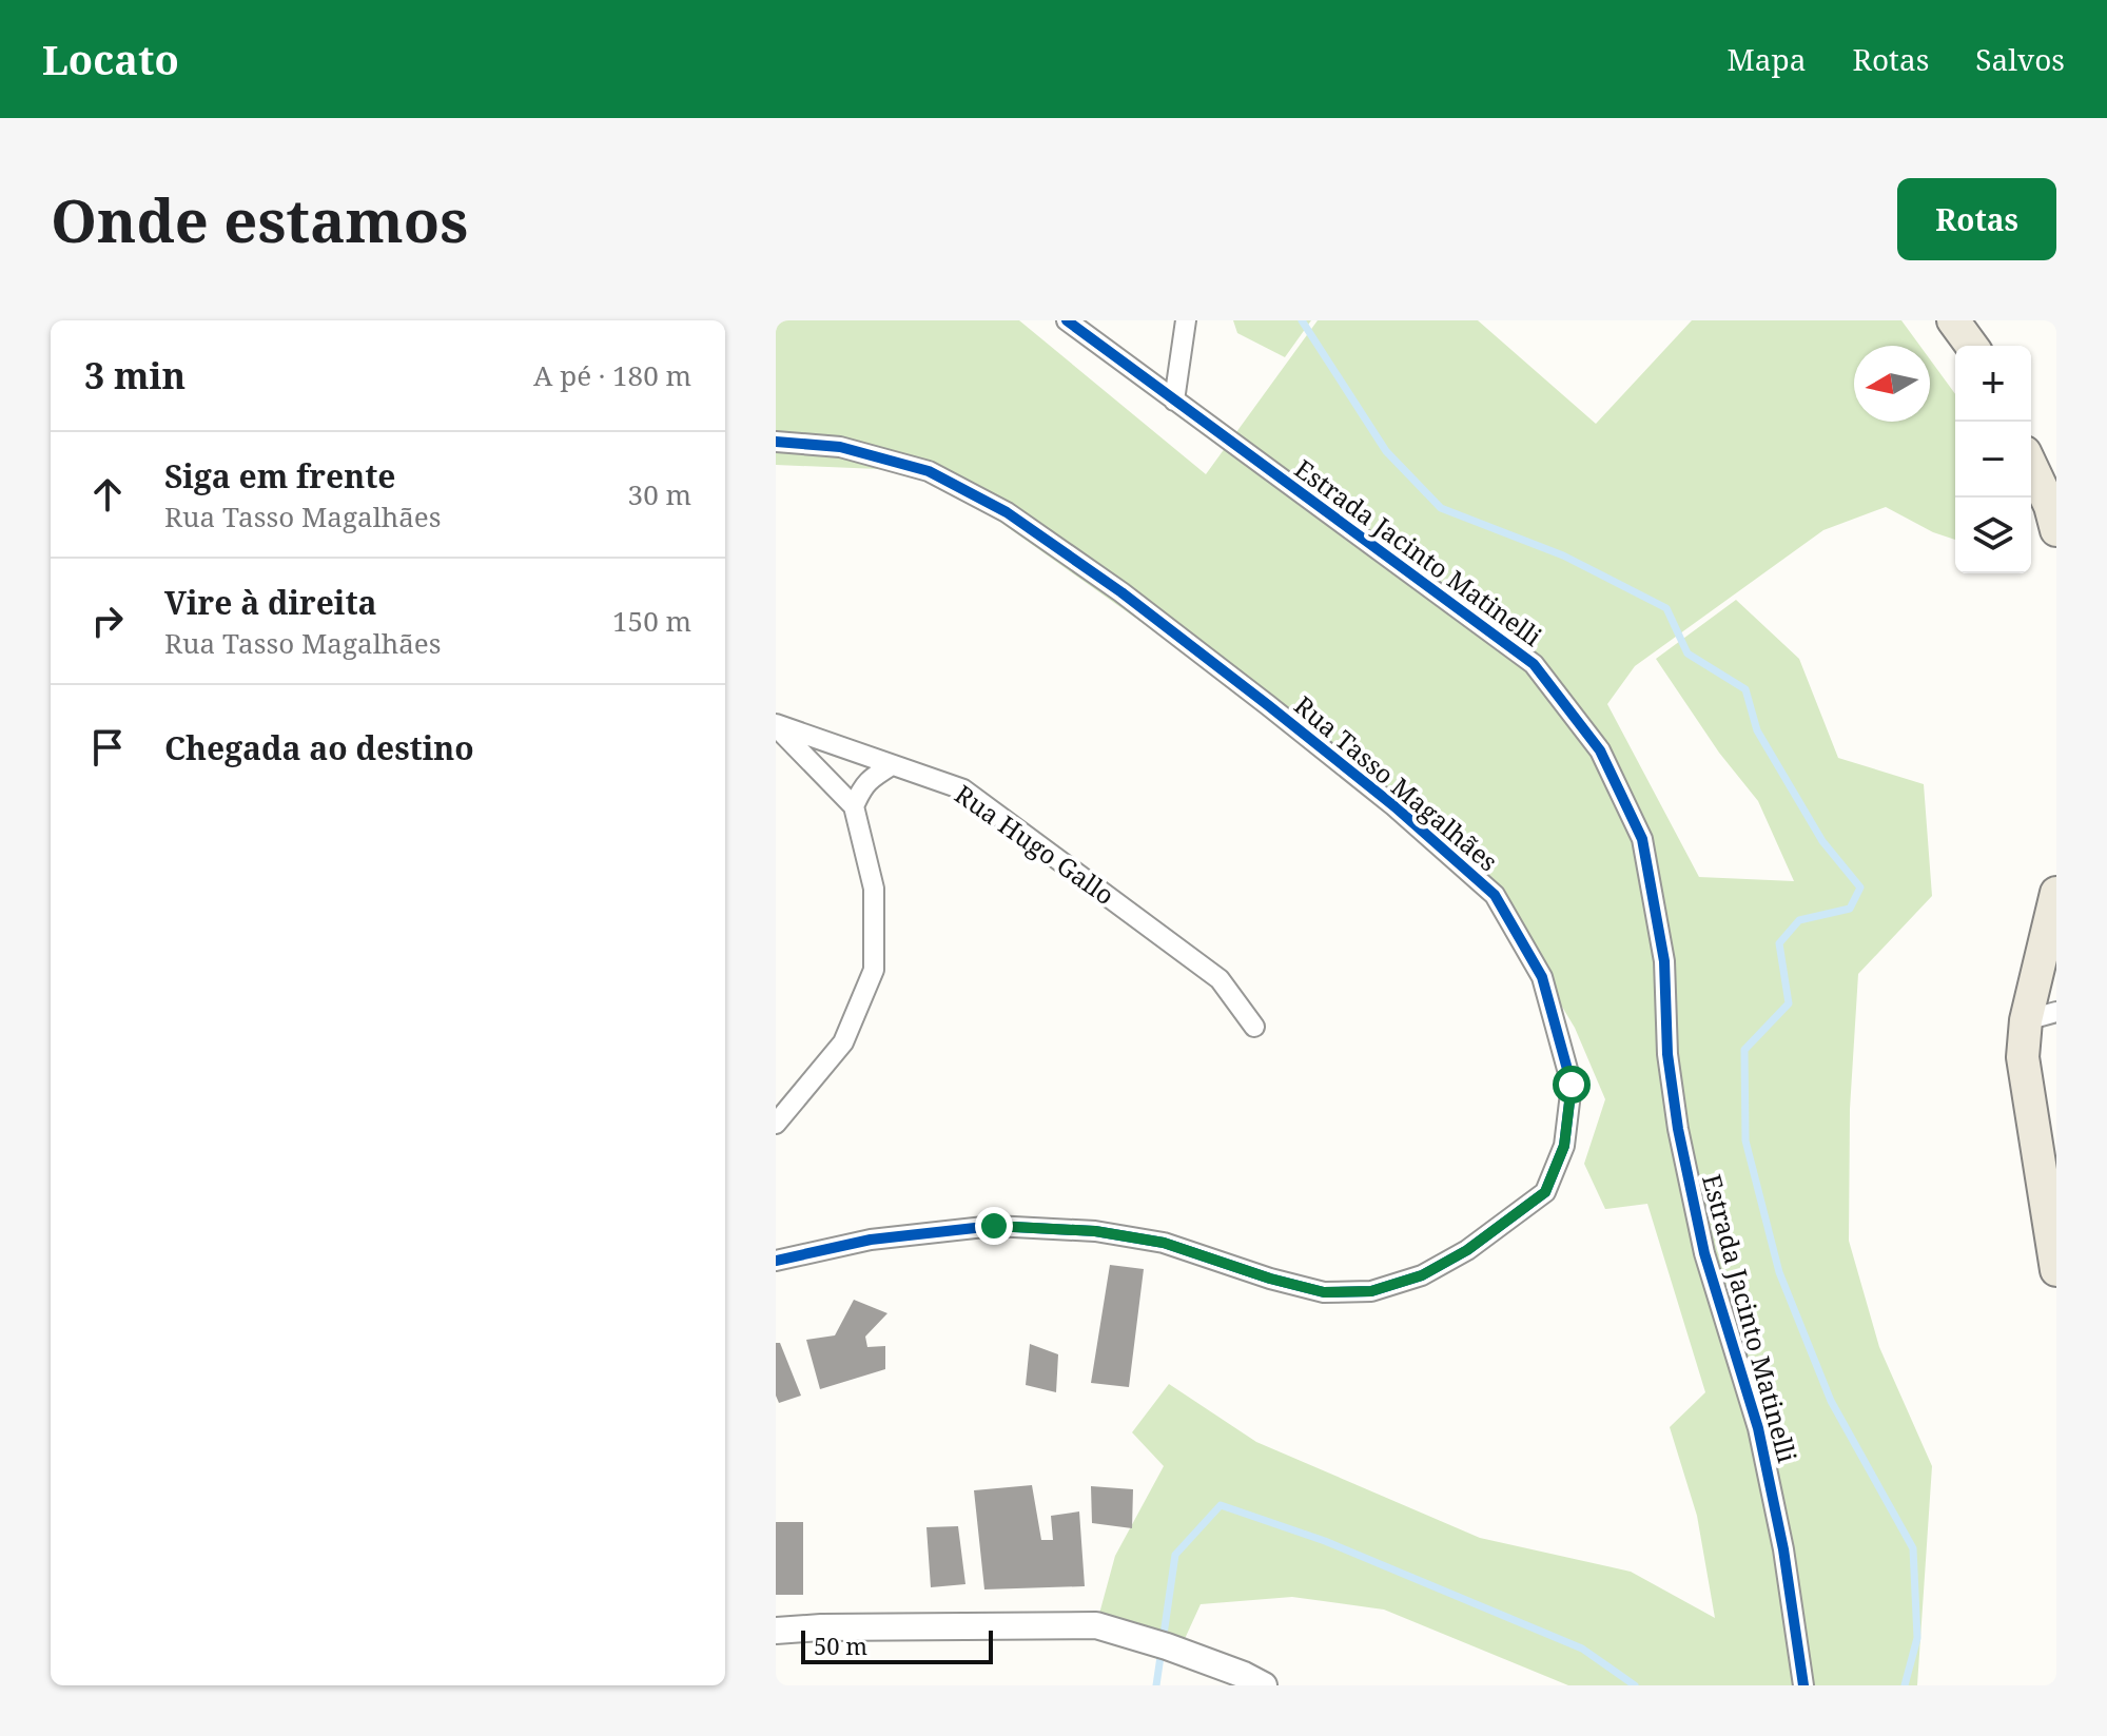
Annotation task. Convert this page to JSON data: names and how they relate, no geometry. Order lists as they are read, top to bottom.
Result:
{
  "streets": {
    "street": ["Estrada Jacinto Matinelli", "Rua Tasso Magalhães", "Rua Hugo Gallo"]
  },
  "scale_bar": "50 m",
  "north": "left",
  "page": {
    "header": "Locato",
    "nav": ["Mapa", "Rotas", "Salvos"],
    "buttons": "Rotas",
    "title": "Onde estamos",
    "heading": ["3 min", "A pé · 180 m"],
    "map_buttons": ["+", "−"],
    "list": [
      ["Siga em frente", "Rua Tasso Magalhães", "30 m"],
      ["Vire à direita", "Rua Tasso Magalhães", "150 m"],
      "Chegada ao destino"
    ],
    "scale": "50 m"
  }
}
